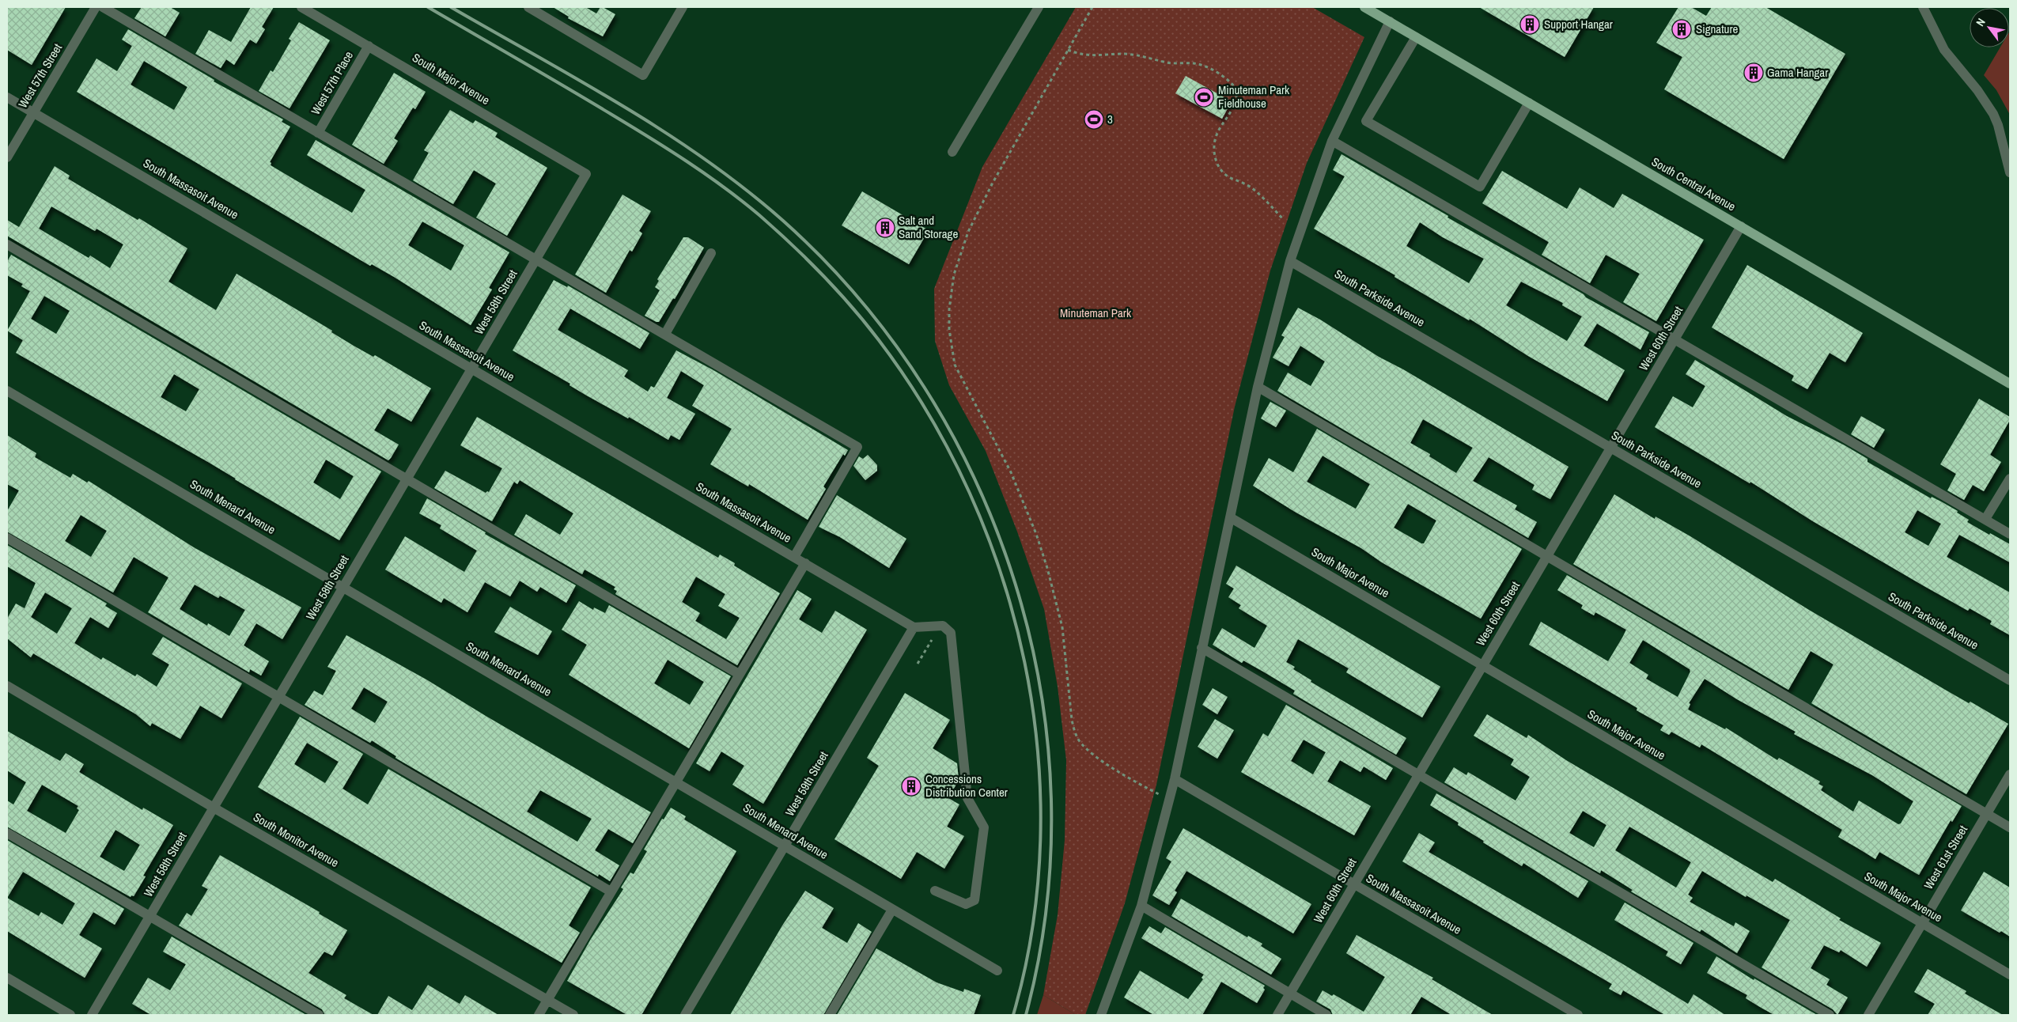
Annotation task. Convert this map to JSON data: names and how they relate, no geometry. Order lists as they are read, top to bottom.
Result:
{
  "streets": {
    "main road": ["South Central Avenue"],
    "street": [
      "West 57th Street",
      "South Major Avenue",
      "West 57th Place",
      "South Massasoit Avenue",
      "South Parkside Avenue",
      "West 58th Street",
      "West 60th Street",
      "South Menard Avenue",
      "West 59th Street",
      "South Monitor Avenue",
      "West 61st Street"
    ]
  },
  "crossings": [
    ["West 57th Street", "South Massasoit Avenue"],
    ["South Major Avenue", "West 57th Place"],
    ["South Major Avenue", "West 58th Street"],
    ["South Major Avenue", "West 60th Street"],
    ["South Major Avenue", "West 61st Street"],
    ["South Central Avenue", "West 60th Street"],
    ["South Massasoit Avenue", "West 58th Street"],
    ["South Massasoit Avenue", "West 60th Street"],
    ["South Massasoit Avenue", "West 59th Street"],
    ["South Parkside Avenue", "West 60th Street"],
    ["West 58th Street", "South Menard Avenue"],
    ["West 58th Street", "South Monitor Avenue"],
    ["South Menard Avenue", "West 59th Street"]
  ],
  "parks": ["Minuteman Park"],
  "places": {
    "building": [
      "Support Hangar",
      "Signature",
      "Gama Hangar",
      "Salt and Sand Storage",
      "Concessions Distribution Center"
    ],
    "sports": ["Minuteman Park Fieldhouse", "3"]
  },
  "north": "top left"
}
